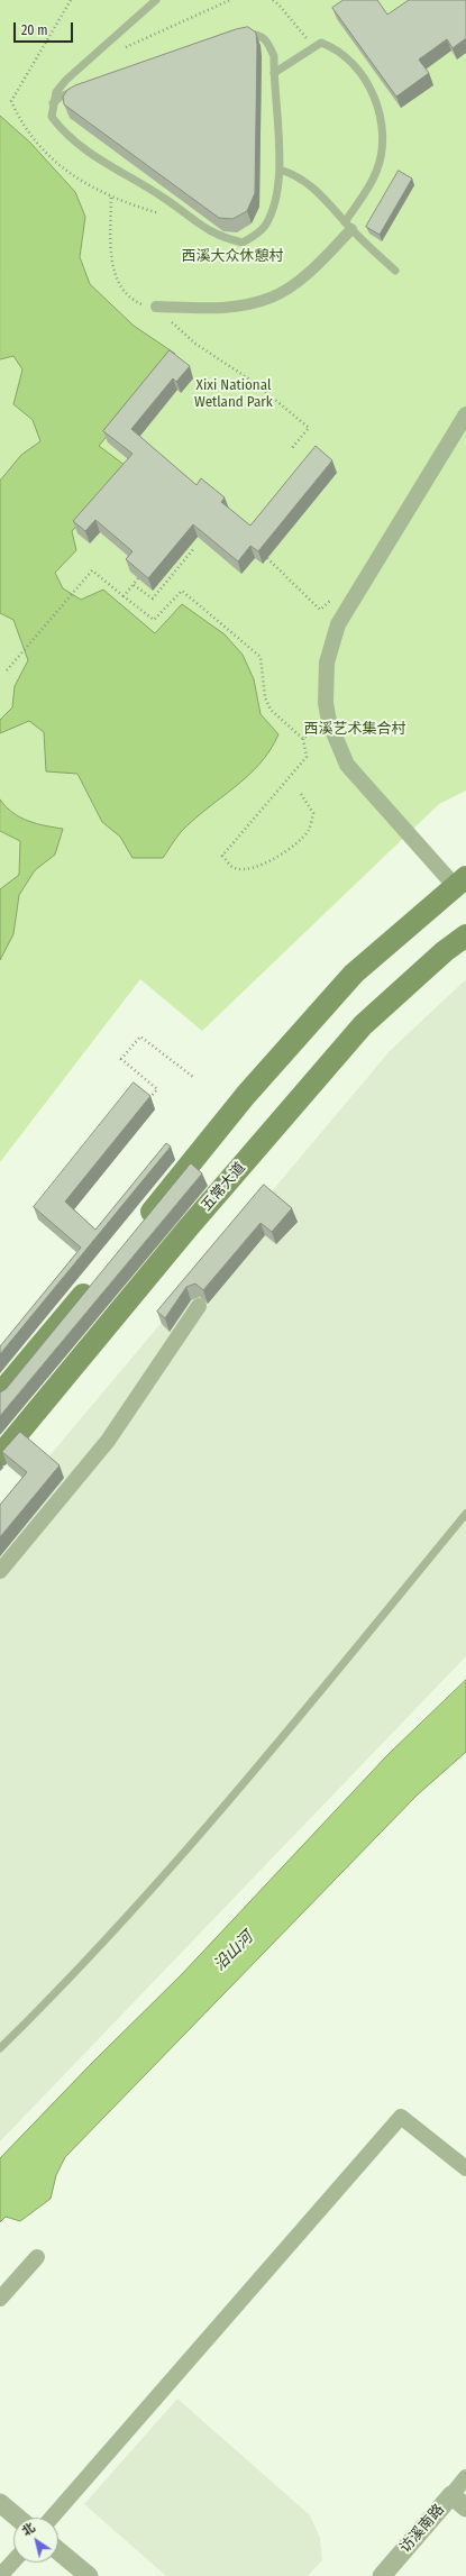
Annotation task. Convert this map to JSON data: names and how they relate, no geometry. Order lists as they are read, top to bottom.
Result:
{
  "streets": {
    "main road": ["五常大道"],
    "street": ["访溪南路"]
  },
  "water": ["沿山河"],
  "parks": ["西溪大众休憩村", "Xixi National Wetland Park", "西溪艺术集合村"],
  "scale_bar": "20 m",
  "north": "top left"
}
